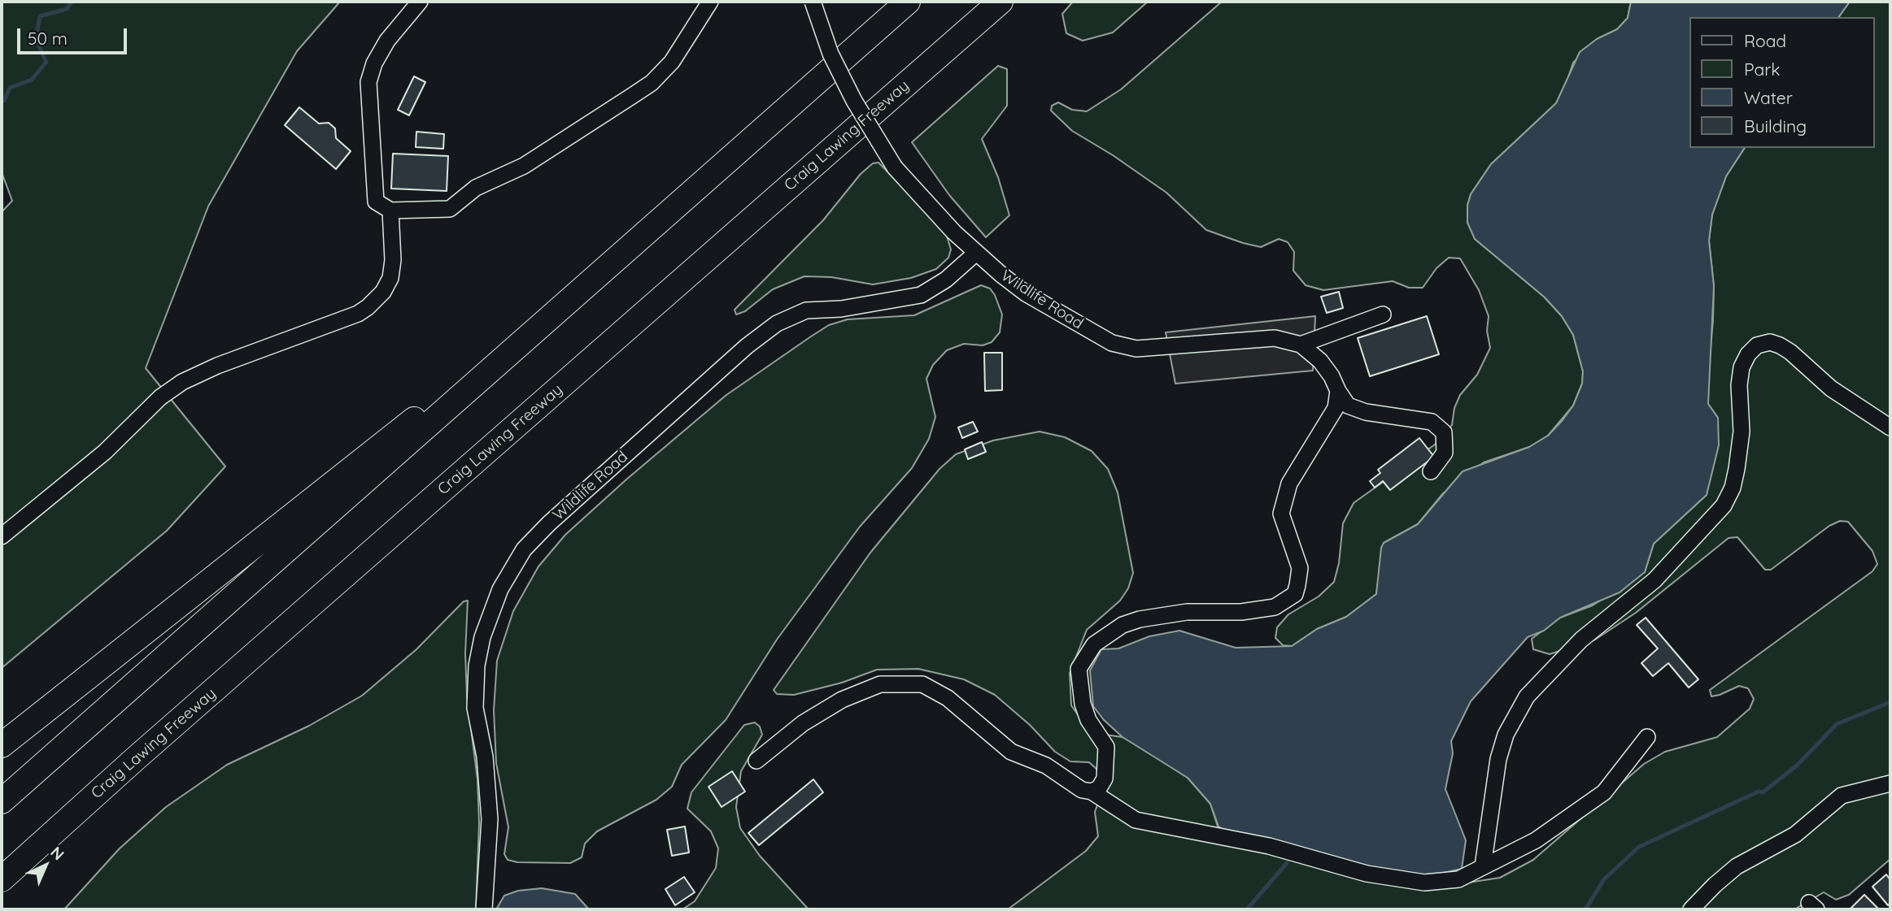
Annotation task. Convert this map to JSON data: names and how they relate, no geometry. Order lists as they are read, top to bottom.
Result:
{
  "streets": {
    "highway": ["Craig Lawing Freeway"],
    "street": ["Wildlife Road"]
  },
  "legend": [
    "Road",
    "Park",
    "Water",
    "Building"
  ],
  "scale_bar": "50 m",
  "north": "top right"
}
